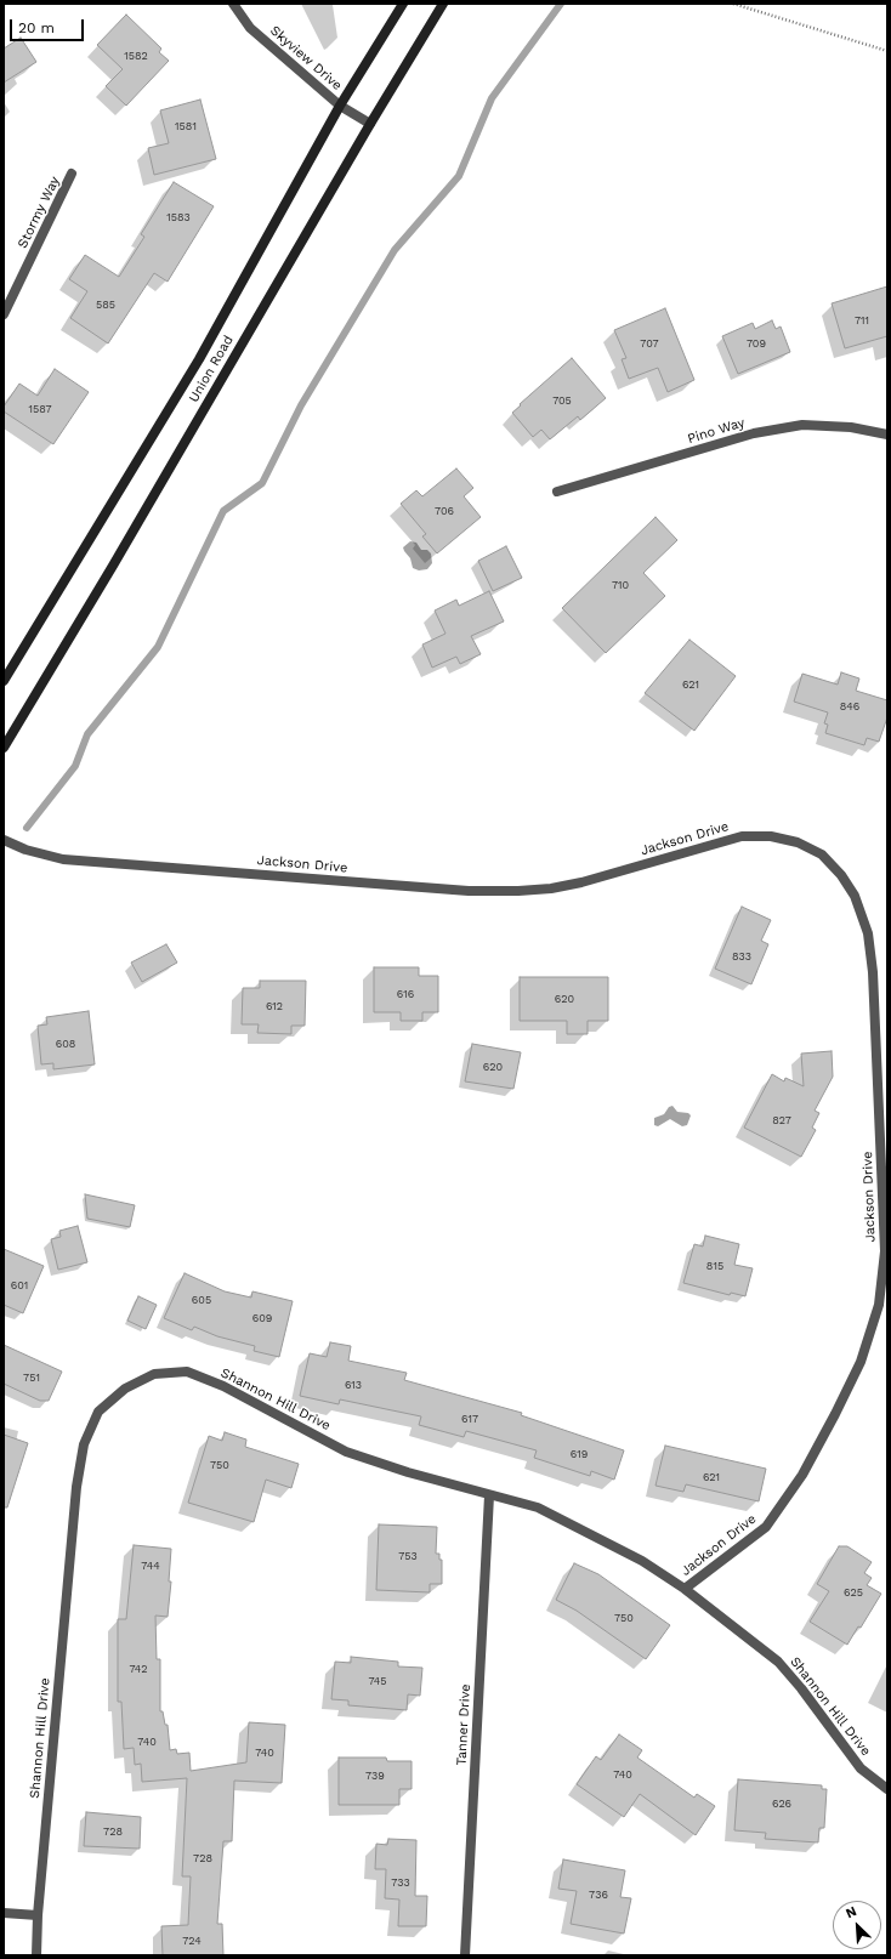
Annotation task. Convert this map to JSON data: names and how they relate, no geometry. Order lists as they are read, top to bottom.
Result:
{
  "streets": {
    "main road": ["Union Road"],
    "street": [
      "Skyview Drive",
      "Stormy Way",
      "Pino Way",
      "Jackson Drive",
      "Shannon Hill Drive",
      "Tanner Drive"
    ]
  },
  "crossings": [
    ["Skyview Drive", "Union Road"],
    ["Jackson Drive", "Shannon Hill Drive"],
    ["Shannon Hill Drive", "Tanner Drive"]
  ],
  "house_numbers": [
    "1582",
    "1581",
    "1583",
    "585",
    "711",
    "707",
    "709",
    "705",
    "1587",
    "706",
    "710",
    "621",
    "846",
    "833",
    "616",
    "620",
    "612",
    "608",
    "620",
    "827",
    "815",
    "601",
    "605",
    "609",
    "751",
    "613",
    "617",
    "619",
    "750",
    "621",
    "753",
    "744",
    "625",
    "750",
    "742",
    "745",
    "740",
    "740",
    "740",
    "739",
    "626",
    "728",
    "728",
    "733",
    "736",
    "724"
  ],
  "scale_bar": "20 m",
  "north": "top left"
}
